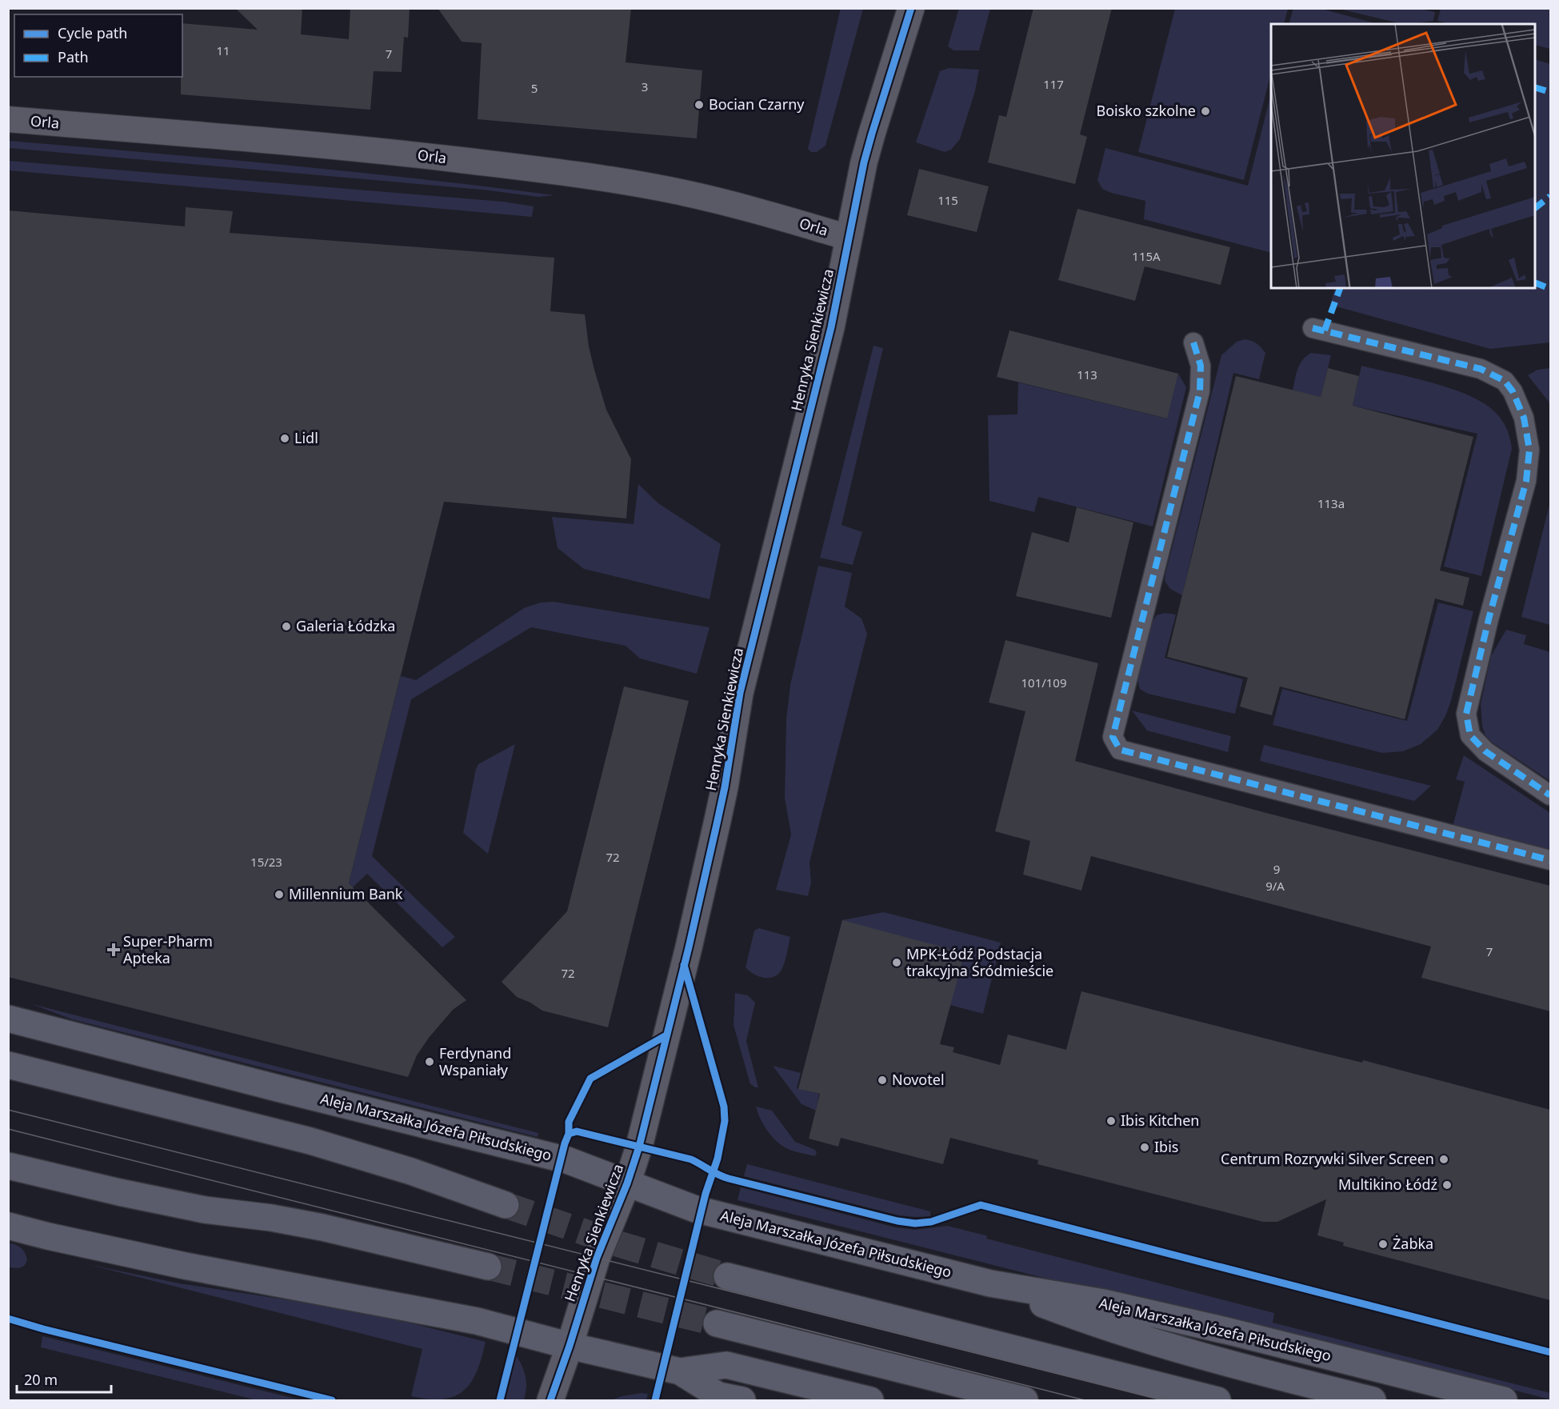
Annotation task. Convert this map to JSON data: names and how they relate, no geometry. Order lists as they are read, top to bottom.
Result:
{
  "streets": {
    "main road": ["Aleja Marszałka Józefa Piłsudskiego"],
    "street": ["Orla", "Henryka Sienkiewicza"]
  },
  "crossings": [
    ["Orla", "Henryka Sienkiewicza"],
    ["Henryka Sienkiewicza", "Aleja Marszałka Józefa Piłsudskiego"]
  ],
  "places": {
    "other": [
      "Bocian Czarny",
      "Boisko szkolne",
      "Lidl",
      "Galeria Łódzka",
      "Millennium Bank",
      "MPK-Łódź Podstacja trakcyjna Śródmieście",
      "Ferdynand Wspaniały",
      "Novotel",
      "Ibis Kitchen",
      "Ibis",
      "Centrum Rozrywki Silver Screen",
      "Multikino Łódź",
      "Żabka"
    ],
    "health": ["Super-Pharm Apteka"]
  },
  "house_numbers": [
    "11",
    "7",
    "117",
    "3",
    "5",
    "115",
    "115A",
    "113",
    "113a",
    "101/109",
    "72",
    "15/23",
    "9",
    "9/A",
    "7",
    "72"
  ],
  "legend": ["Cycle path", "Path"],
  "scale_bar": "20 m"
}
